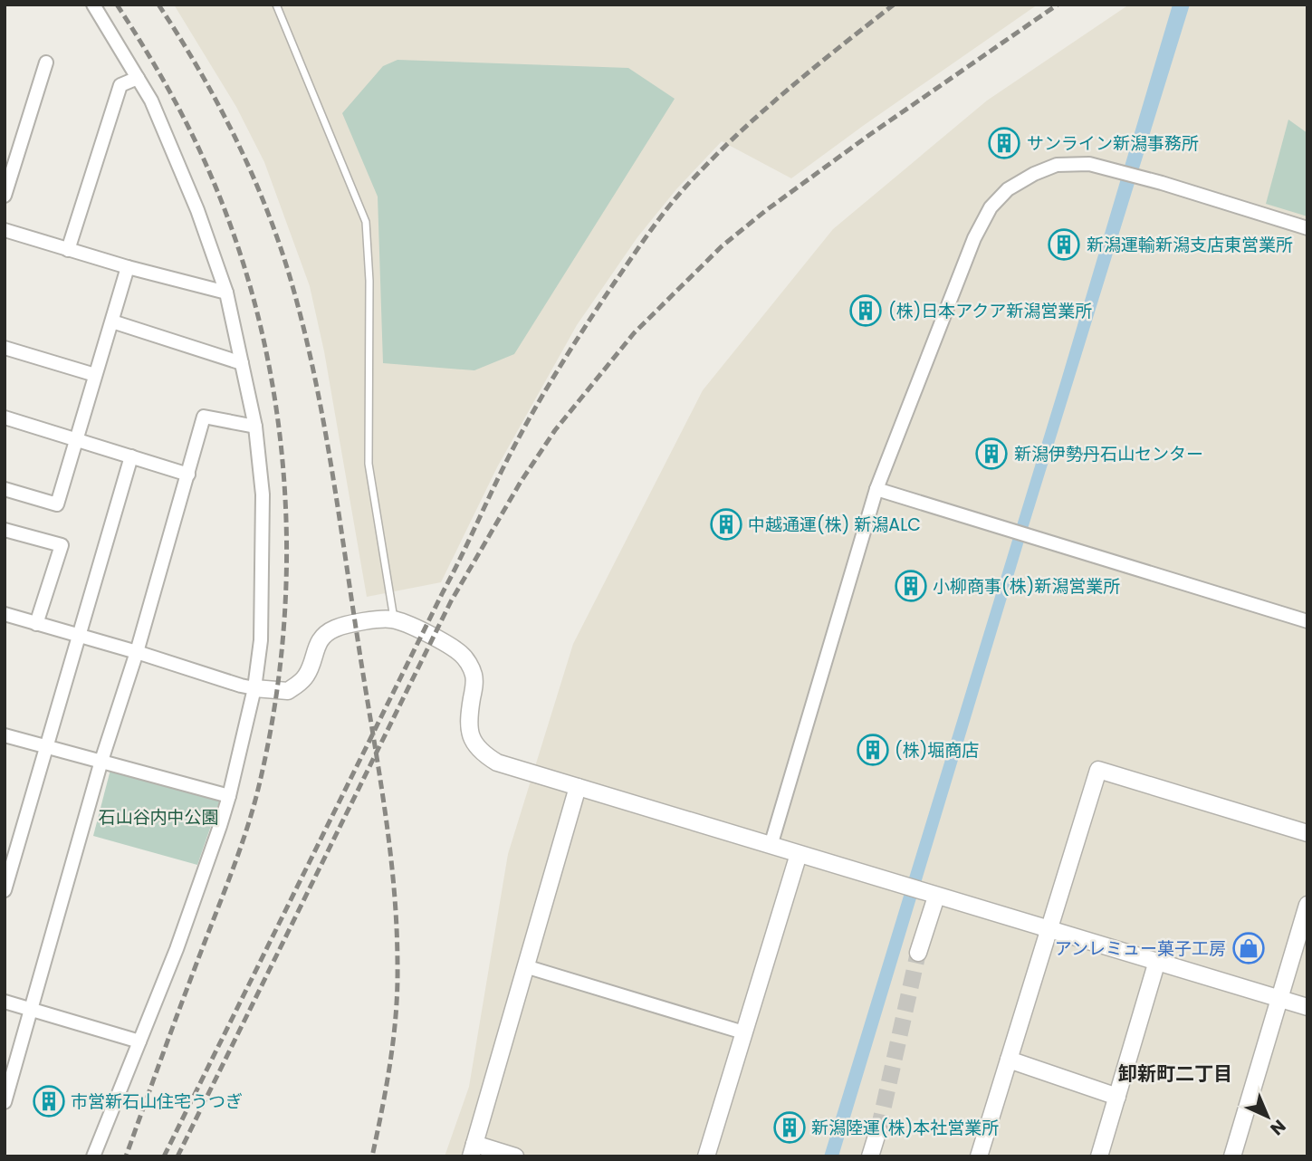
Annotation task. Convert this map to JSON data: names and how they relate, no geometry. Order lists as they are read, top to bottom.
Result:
{
  "districts": ["卸新町二丁目"],
  "parks": ["石山谷内中公園"],
  "places": {
    "building": [
      "サンライン新潟事務所",
      "新潟運輸新潟支店東営業所",
      "(株)日本アクア新潟営業所",
      "新潟伊勢丹石山センター",
      "中越通運(株) 新潟ALC",
      "小柳商事(株)新潟営業所",
      "(株)堀商店",
      "市営新石山住宅うつぎ",
      "新潟陸運(株)本社営業所"
    ],
    "shop": ["アンレミュー菓子工房"]
  },
  "north": "bottom right"
}
